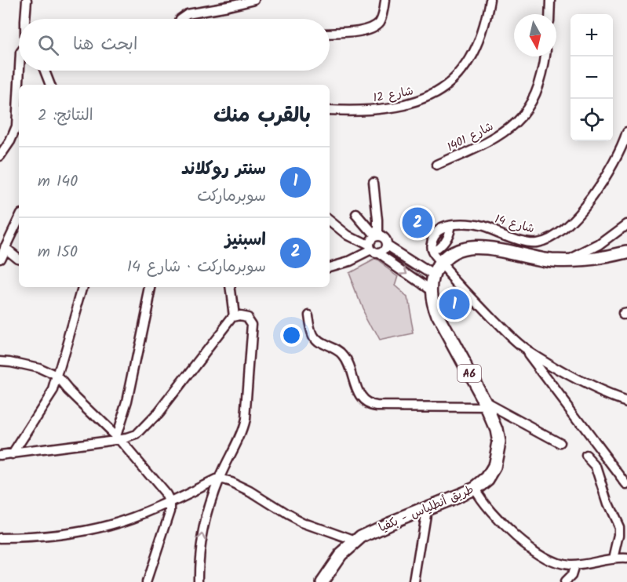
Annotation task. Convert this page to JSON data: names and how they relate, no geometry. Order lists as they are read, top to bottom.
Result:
{
  "streets": {
    "highway": ["A6", "طريق أنطلياس - بكفيا"],
    "street": ["شارع 12", "شارع 1401", "شارع 14"]
  },
  "north": "bottom",
  "page": {
    "map_buttons": ["+", "−"],
    "search": "ابحث هنا",
    "heading": ["بالقرب منك", "النتائج: 2"],
    "list": [
      {
        "mark": "1",
        "name": "سنتر روكلاند",
        "note": "سوبرماركت",
        "value": "140 m"
      },
      {
        "mark": "2",
        "name": "اسبنيز",
        "note": "سوبرماركت · شارع 14",
        "value": "150 m"
      }
    ],
    "pins": ["2", "1"]
  }
}
